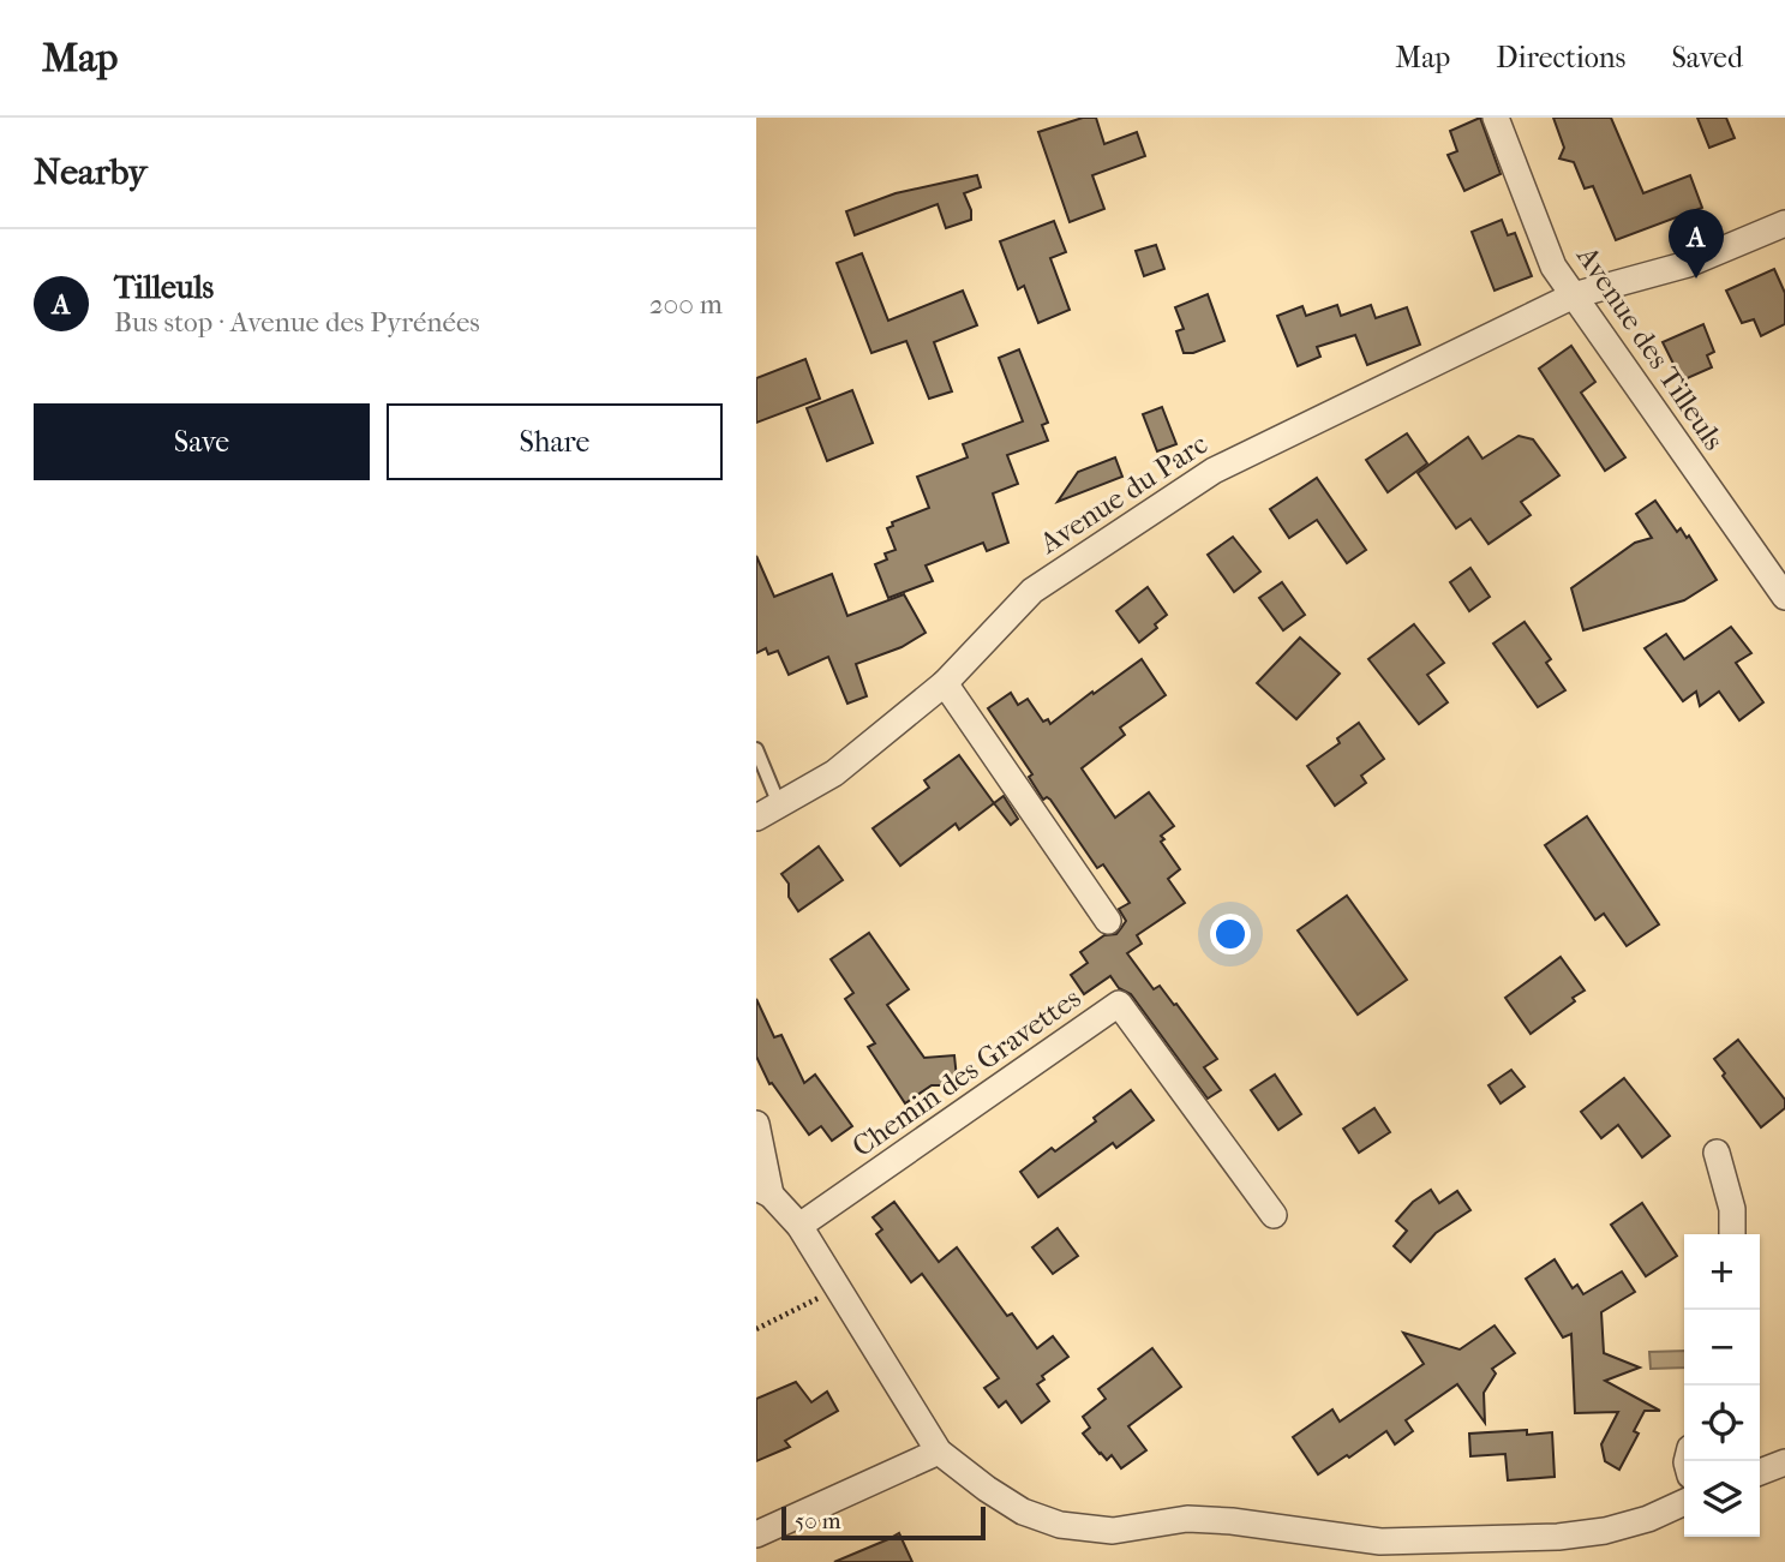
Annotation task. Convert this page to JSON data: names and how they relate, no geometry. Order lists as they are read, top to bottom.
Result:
{
  "streets": {
    "street": ["Avenue des Tilleuls", "Avenue du Parc", "Chemin des Gravettes"]
  },
  "crossings": [
    ["Avenue des Tilleuls", "Avenue du Parc"]
  ],
  "scale_bar": "50 m",
  "page": {
    "header": "Map",
    "nav": ["Map", "Directions", "Saved"],
    "heading": "Nearby",
    "pins": "A",
    "list": [
      {
        "mark": "A",
        "name": "Tilleuls",
        "note": "Bus stop · Avenue des Pyrénées",
        "value": "200 m"
      }
    ],
    "buttons": ["Save", "Share"],
    "map_buttons": ["+", "−"],
    "scale": "50 m"
  }
}
